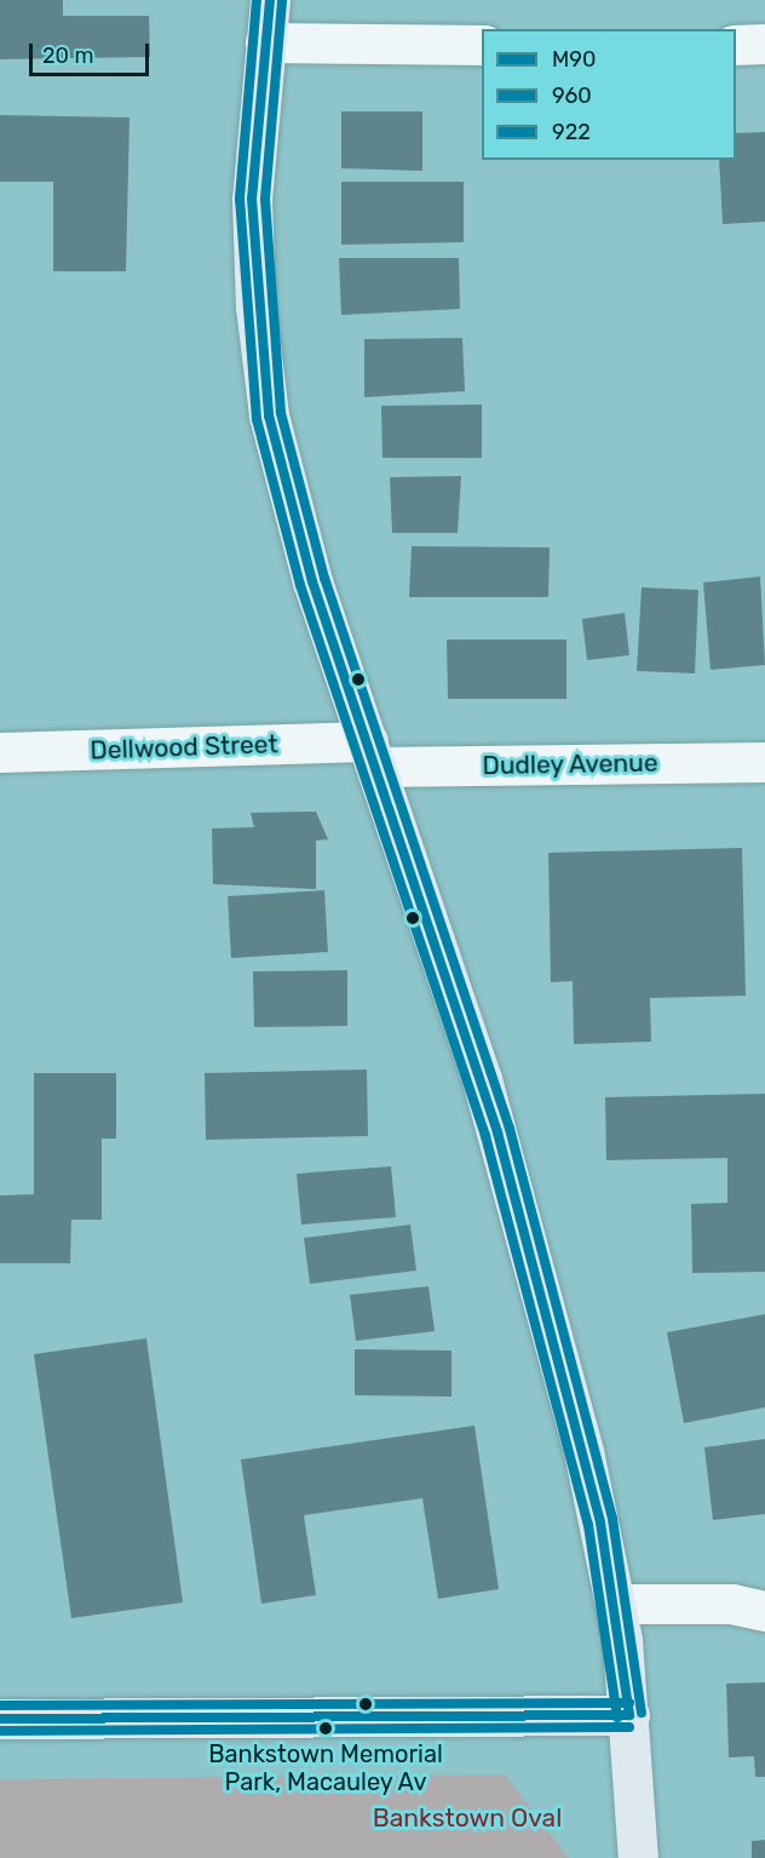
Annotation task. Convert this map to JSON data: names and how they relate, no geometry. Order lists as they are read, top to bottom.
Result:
{
  "streets": {
    "street": ["Dellwood Street", "Dudley Avenue"]
  },
  "crossings": [
    ["Dellwood Street", "Dudley Avenue"]
  ],
  "parks": ["Bankstown Oval"],
  "places": ["Bankstown Memorial Park, Macauley Av"],
  "lines": ["transit line M90", "transit line 960", "transit line 922"],
  "legend": ["M90", "960", "922"],
  "scale_bar": "20 m"
}
